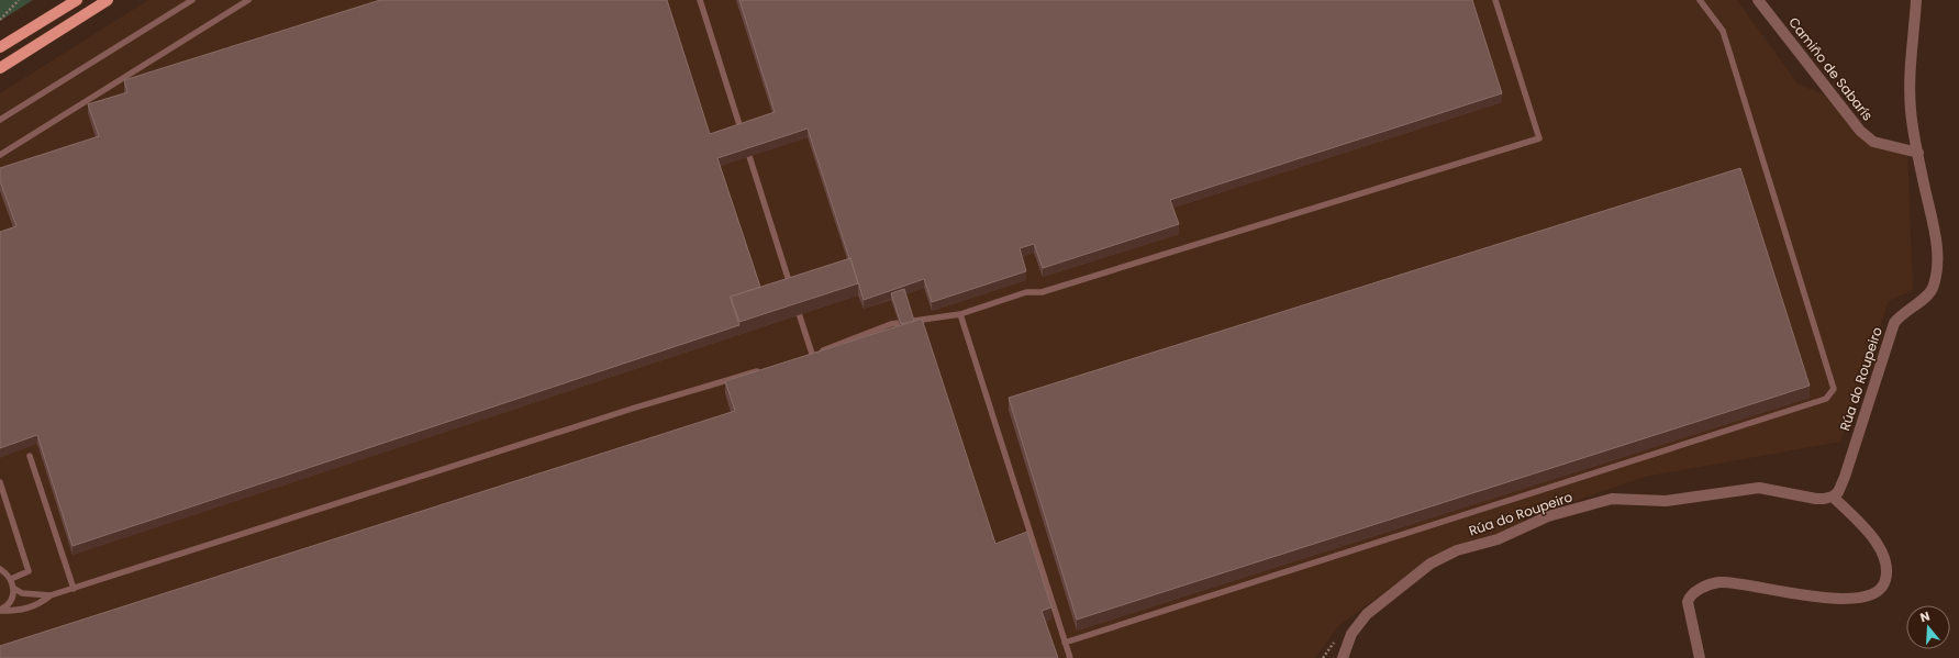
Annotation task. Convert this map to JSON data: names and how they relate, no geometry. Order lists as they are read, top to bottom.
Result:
{
  "streets": {
    "street": ["Camiño de Sabarís", "Rúa do Roupeiro"]
  },
  "crossings": [
    ["Camiño de Sabarís", "Rúa do Roupeiro"]
  ],
  "north": "top"
}
